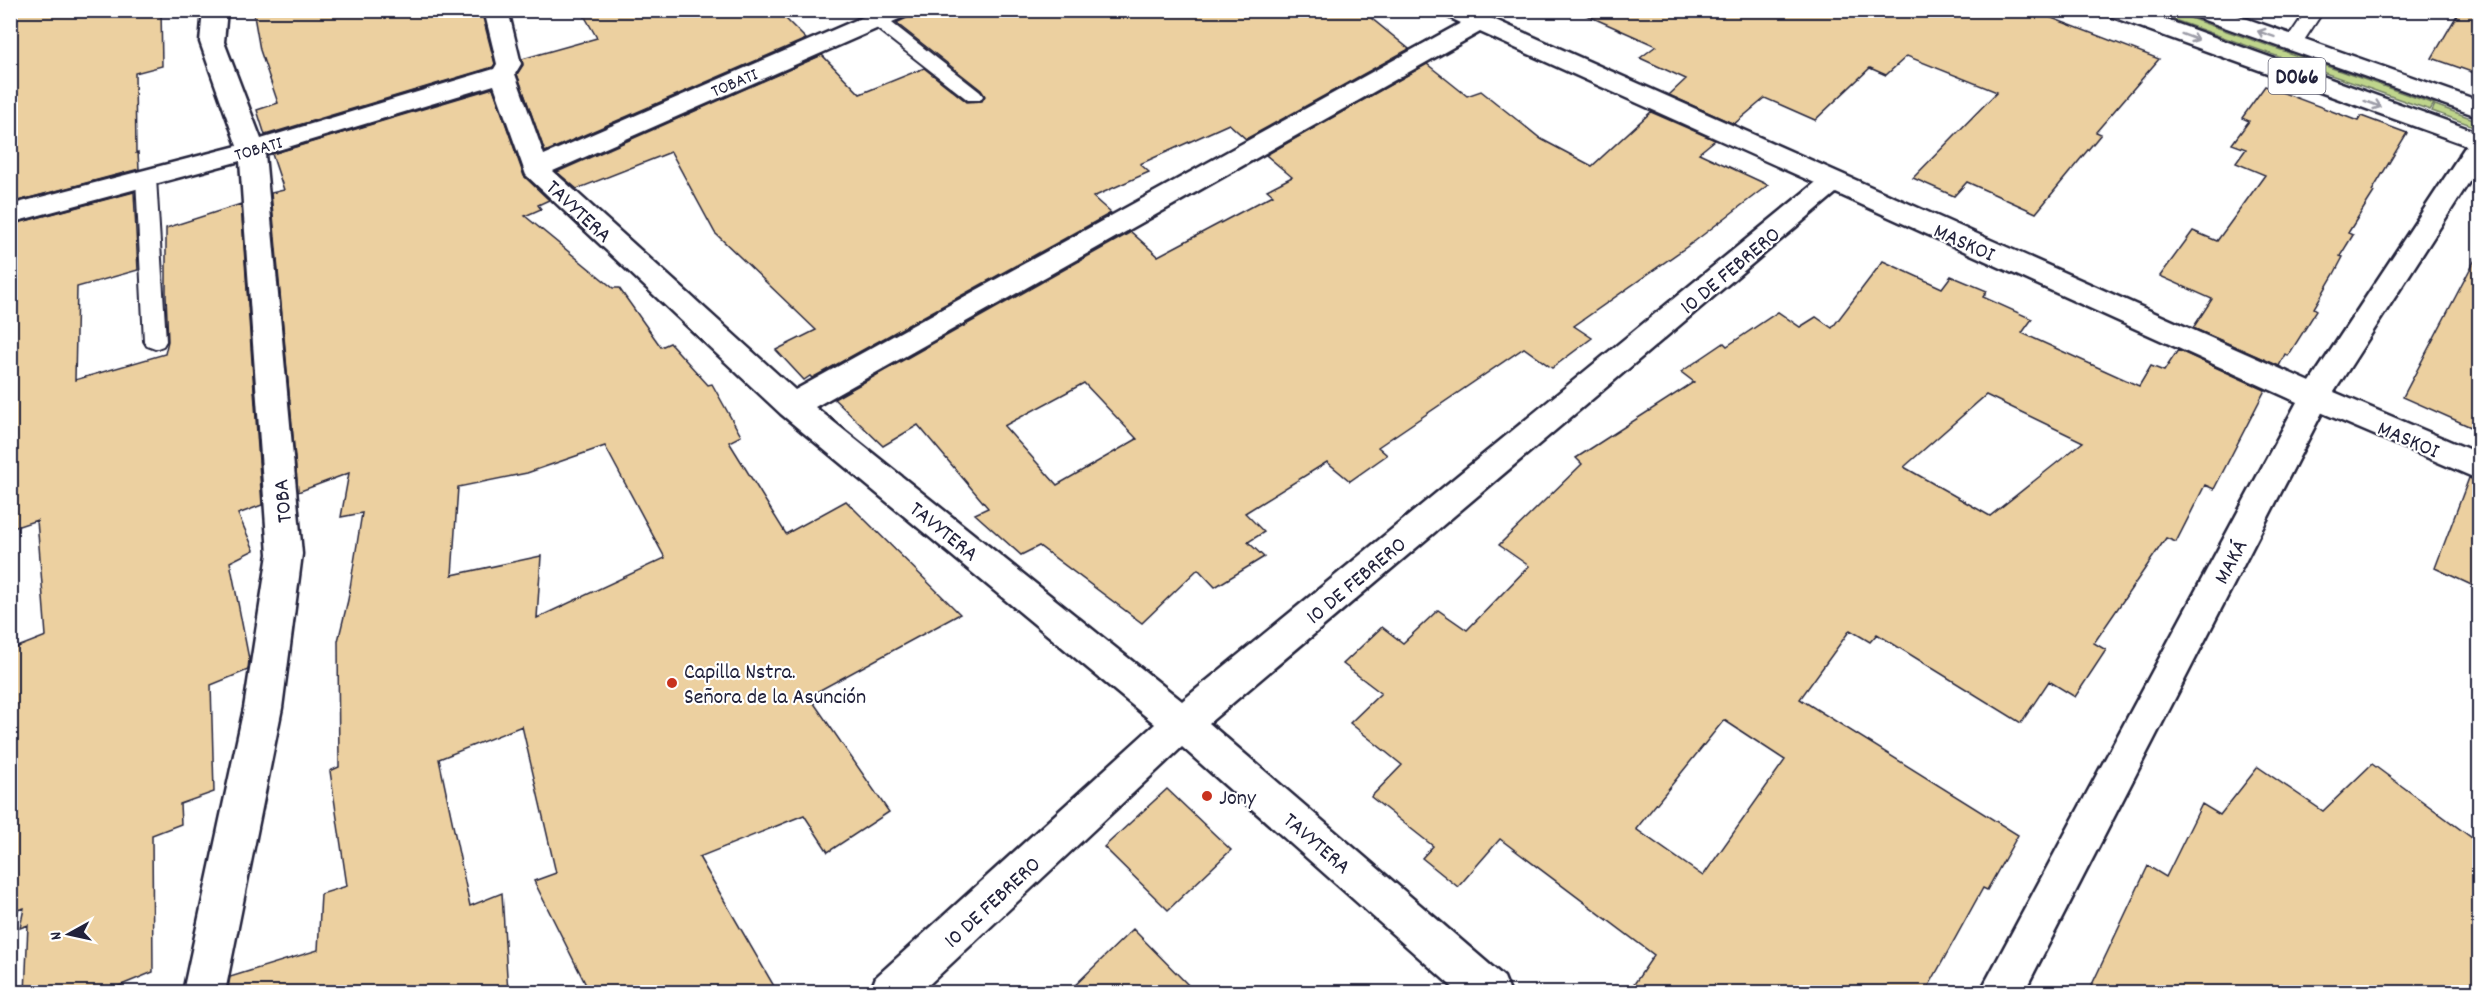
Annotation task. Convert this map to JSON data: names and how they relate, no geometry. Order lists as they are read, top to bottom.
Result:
{
  "streets": {
    "main road": [
      "D066",
      "TOBATI",
      "TAVYTERA",
      "MASKOI",
      "10 DE FEBRERO",
      "TOBA",
      "MAKÁ"
    ]
  },
  "crossings": [
    ["D066", "MAKÁ"],
    ["TOBATI", "TAVYTERA"],
    ["TOBATI", "TOBA"],
    ["TAVYTERA", "10 DE FEBRERO"],
    ["MASKOI", "10 DE FEBRERO"],
    ["MASKOI", "MAKÁ"]
  ],
  "places": ["Capilla Nstra. Señora de la Asunción", "Jony"],
  "north": "left"
}
